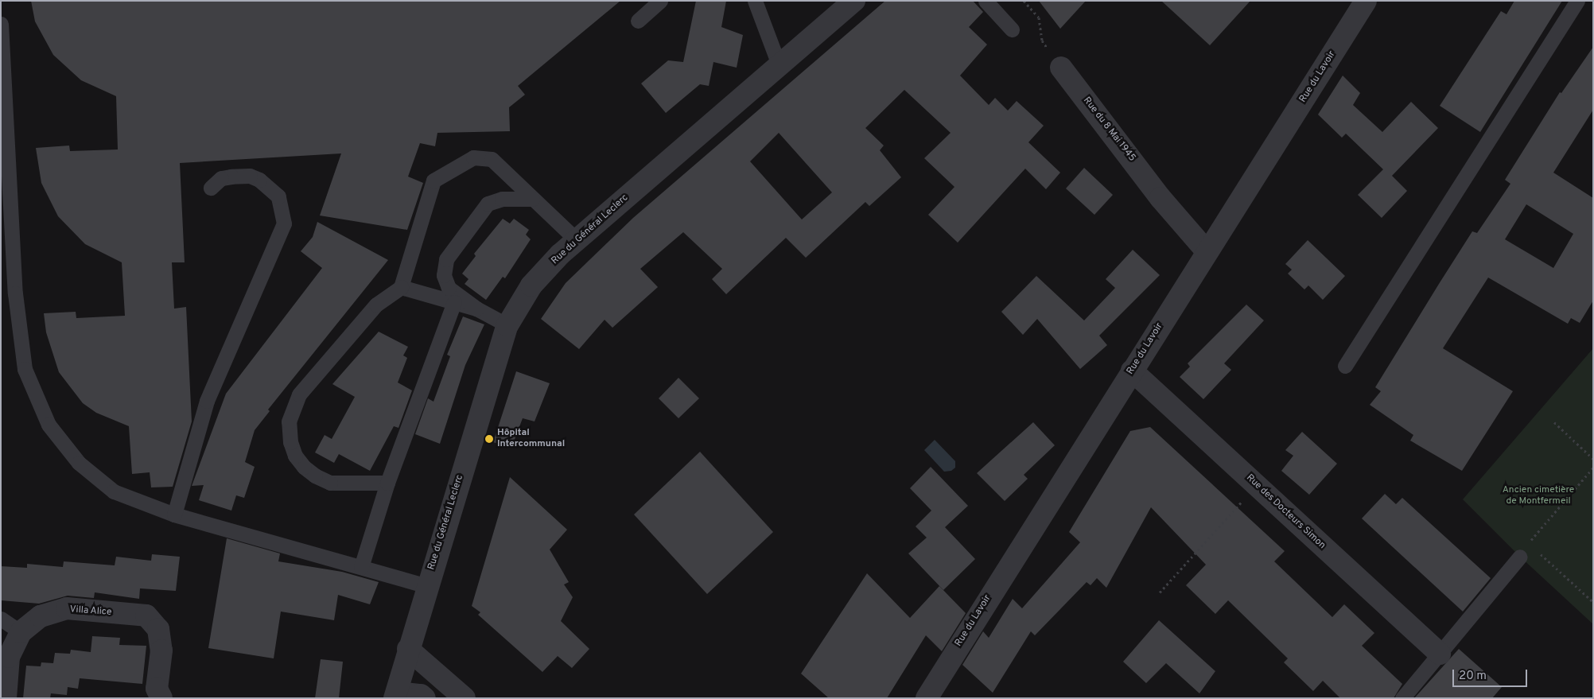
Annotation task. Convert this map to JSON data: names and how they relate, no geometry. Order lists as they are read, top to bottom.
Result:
{
  "streets": {
    "street": [
      "Rue du Lavoir",
      "Rue du 8 Mai 1945",
      "Rue du Général Leclerc",
      "Rue des Docteurs Simon",
      "Villa Alice"
    ]
  },
  "crossings": [
    ["Rue du Lavoir", "Rue du 8 Mai 1945"],
    ["Rue du Lavoir", "Rue des Docteurs Simon"]
  ],
  "parks": ["Ancien cimetière de Montfermeil"],
  "places": ["Hôpital Intercommunal"],
  "scale_bar": "20 m"
}
